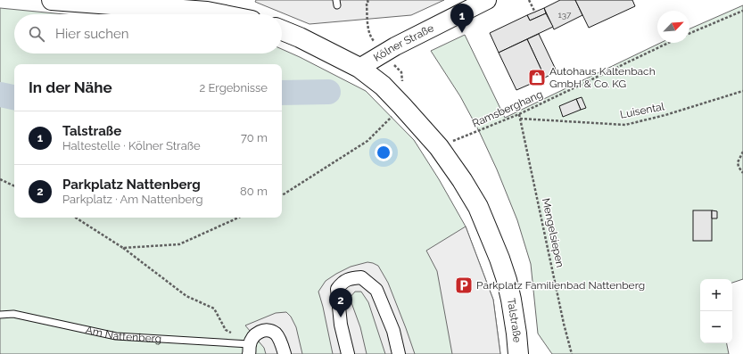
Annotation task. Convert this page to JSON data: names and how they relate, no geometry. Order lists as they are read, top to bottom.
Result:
{
  "streets": {
    "main road": ["Kölner Straße", "Talstraße"],
    "lane": ["Am Nattenberg"],
    "path": ["Ramsberghang", "Luisental", "Mengelsiepen"]
  },
  "crossings": [
    ["Kölner Straße", "Talstraße"],
    ["Ramsberghang", "Mengelsiepen"],
    ["Ramsberghang", "Talstraße"],
    ["Luisental", "Mengelsiepen"]
  ],
  "places": {
    "shop": ["Autohaus Kaltenbach GmbH & Co. KG"],
    "parking": ["Parkplatz Familienbad Nattenberg"]
  },
  "house_numbers": ["137"],
  "north": "top right",
  "page": {
    "pins": ["1", "2"],
    "search": "Hier suchen",
    "heading": ["In der Nähe", "2 Ergebnisse"],
    "list": [
      {
        "mark": "1",
        "name": "Talstraße",
        "note": "Haltestelle · Kölner Straße",
        "value": "70 m"
      },
      {
        "mark": "2",
        "name": "Parkplatz Nattenberg",
        "note": "Parkplatz · Am Nattenberg",
        "value": "80 m"
      }
    ],
    "map_buttons": ["+", "−"]
  }
}
